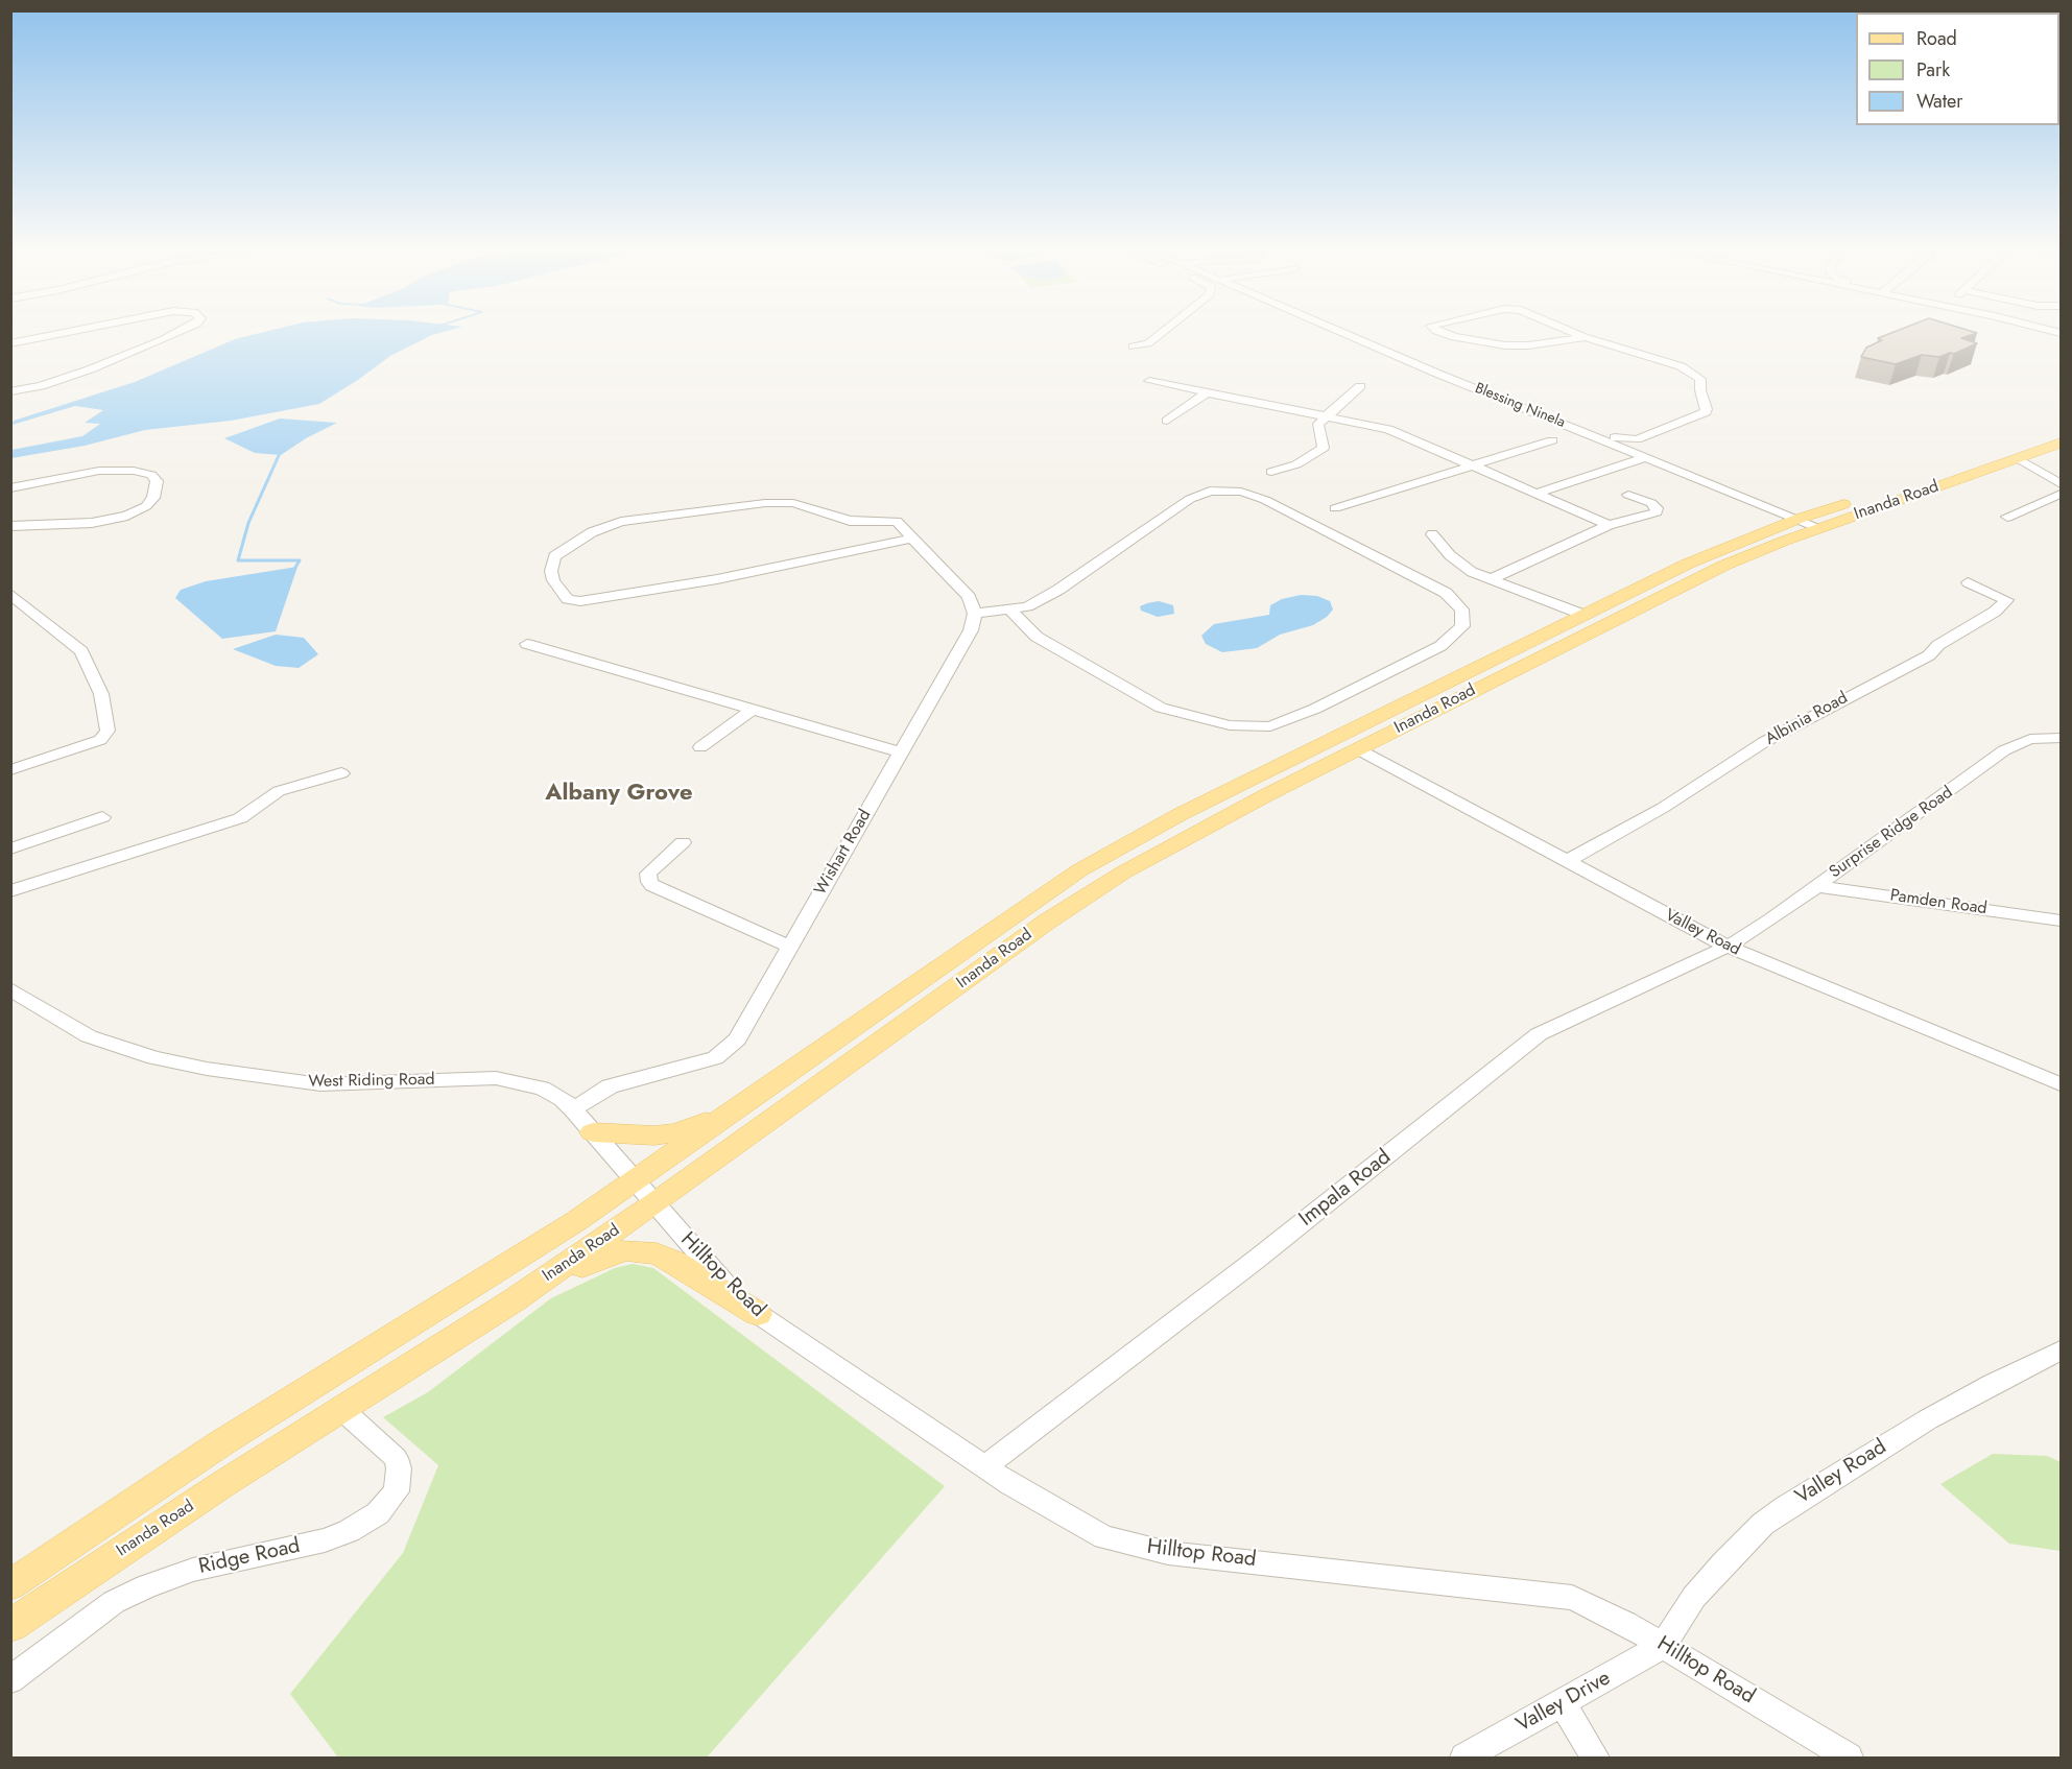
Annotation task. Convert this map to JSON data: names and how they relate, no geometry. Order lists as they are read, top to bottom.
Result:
{
  "streets": {
    "main road": ["Inanda Road"],
    "street": [
      "Blessing Ninela",
      "Albinia Road",
      "Surprise Ridge Road",
      "Wishart Road",
      "Pamden Road",
      "Valley Road",
      "West Riding Road",
      "Impala Road",
      "Hilltop Road",
      "Ridge Road",
      "Valley Drive"
    ]
  },
  "crossings": [
    ["Blessing Ninela", "Inanda Road"],
    ["Inanda Road", "Valley Road"],
    ["Inanda Road", "West Riding Road"],
    ["Inanda Road", "Hilltop Road"],
    ["Inanda Road", "Ridge Road"],
    ["Albinia Road", "Valley Road"],
    ["Surprise Ridge Road", "Pamden Road"],
    ["Surprise Ridge Road", "Valley Road"],
    ["Surprise Ridge Road", "Impala Road"],
    ["Wishart Road", "West Riding Road"],
    ["Valley Road", "Impala Road"],
    ["Valley Road", "Hilltop Road"],
    ["Valley Road", "Valley Drive"],
    ["West Riding Road", "Hilltop Road"],
    ["Impala Road", "Hilltop Road"],
    ["Hilltop Road", "Valley Drive"]
  ],
  "districts": ["Albany Grove"],
  "legend": ["Road", "Park", "Water"]
}
